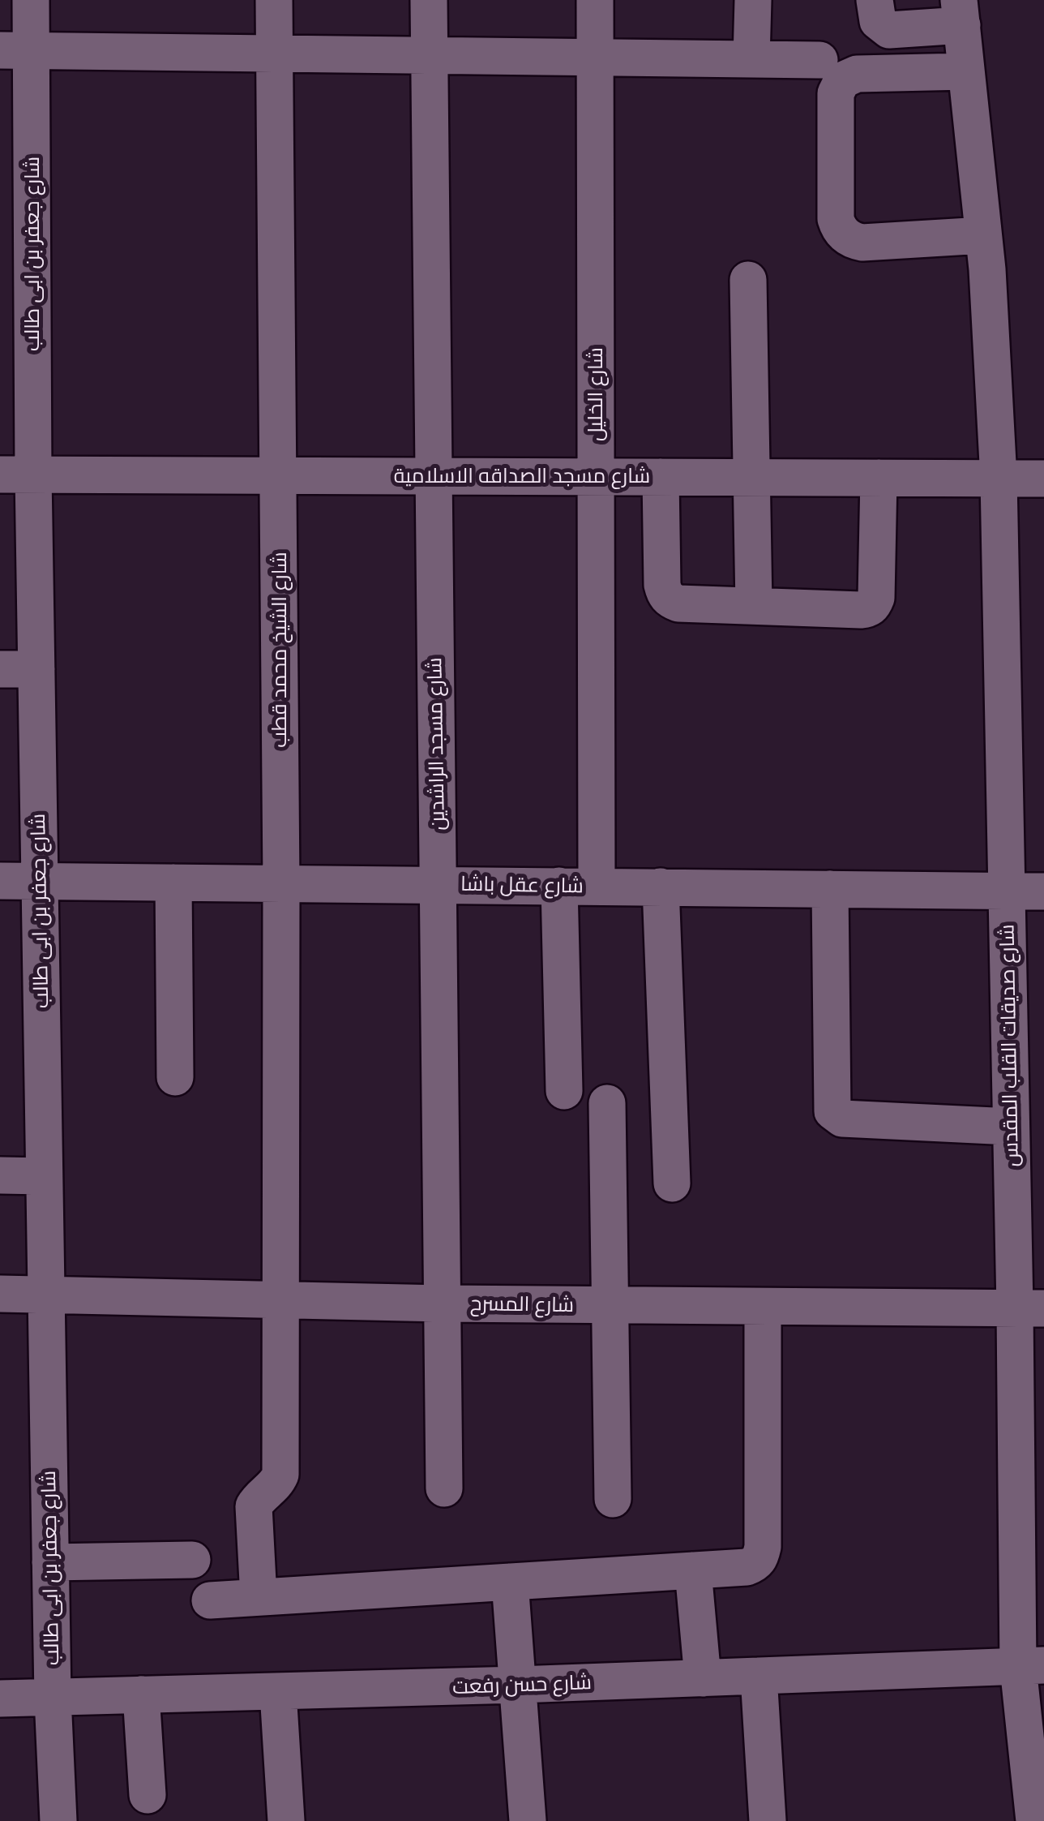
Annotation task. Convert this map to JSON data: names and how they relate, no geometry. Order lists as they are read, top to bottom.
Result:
{
  "streets": {
    "street": [
      "شارع جعفر بن ابى طالب",
      "شارع الخليل",
      "شارع مسجد الصداقه الاسلامية",
      "شارع الشيخ محمد قطب",
      "شارع مسجد الراشدين",
      "شارع عقل باشا",
      "شارع صديقات القلب المقدس",
      "شارع المسرح",
      "شارع حسن رفعت"
    ]
  },
  "crossings": [
    ["شارع جعفر بن ابى طالب", "شارع مسجد الصداقه الاسلامية"],
    ["شارع جعفر بن ابى طالب", "شارع عقل باشا"],
    ["شارع جعفر بن ابى طالب", "شارع المسرح"],
    ["شارع جعفر بن ابى طالب", "شارع حسن رفعت"],
    ["شارع الخليل", "شارع مسجد الصداقه الاسلامية"],
    ["شارع الخليل", "شارع عقل باشا"],
    ["شارع مسجد الصداقه الاسلامية", "شارع الشيخ محمد قطب"],
    ["شارع مسجد الصداقه الاسلامية", "شارع مسجد الراشدين"],
    ["شارع مسجد الصداقه الاسلامية", "شارع صديقات القلب المقدس"],
    ["شارع الشيخ محمد قطب", "شارع عقل باشا"],
    ["شارع الشيخ محمد قطب", "شارع المسرح"],
    ["شارع مسجد الراشدين", "شارع عقل باشا"],
    ["شارع مسجد الراشدين", "شارع المسرح"],
    ["شارع عقل باشا", "شارع صديقات القلب المقدس"],
    ["شارع صديقات القلب المقدس", "شارع المسرح"],
    ["شارع صديقات القلب المقدس", "شارع حسن رفعت"]
  ]
}
